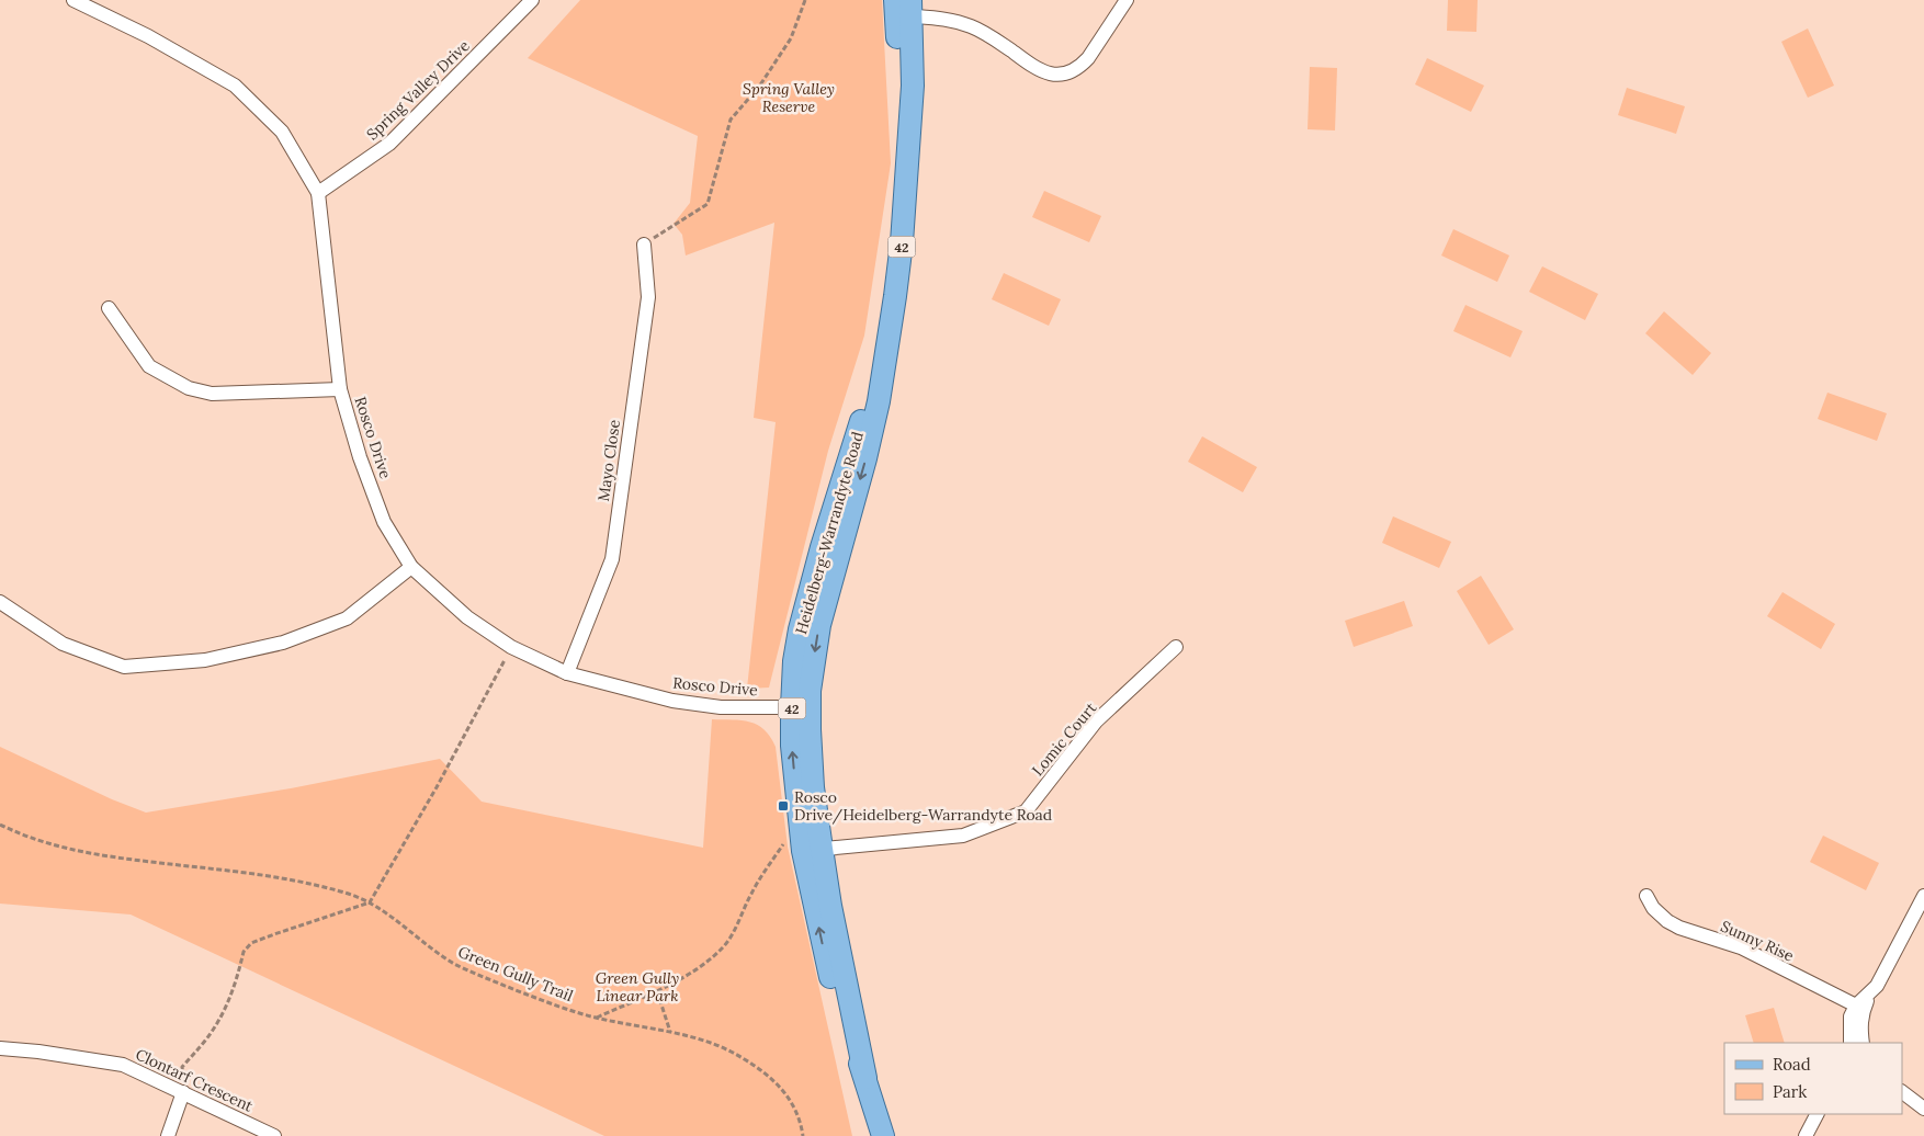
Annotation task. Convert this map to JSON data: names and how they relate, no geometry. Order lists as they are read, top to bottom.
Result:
{
  "streets": {
    "main road": ["42", "Heidelberg-Warrandyte Road"],
    "street": [
      "Spring Valley Drive",
      "Rosco Drive",
      "Mayo Close",
      "Lomic Court",
      "Sunny Rise",
      "Clontarf Crescent"
    ],
    "path": ["Green Gully Trail"]
  },
  "crossings": [
    ["Spring Valley Drive", "Rosco Drive"],
    ["Rosco Drive", "Mayo Close"],
    ["Rosco Drive", "Heidelberg-Warrandyte Road"],
    ["Heidelberg-Warrandyte Road", "Lomic Court"]
  ],
  "parks": ["Spring Valley Reserve", "Green Gully Linear Park"],
  "places": {
    "transit": ["Rosco Drive/Heidelberg-Warrandyte Road"]
  },
  "legend": ["Road", "Park"]
}
